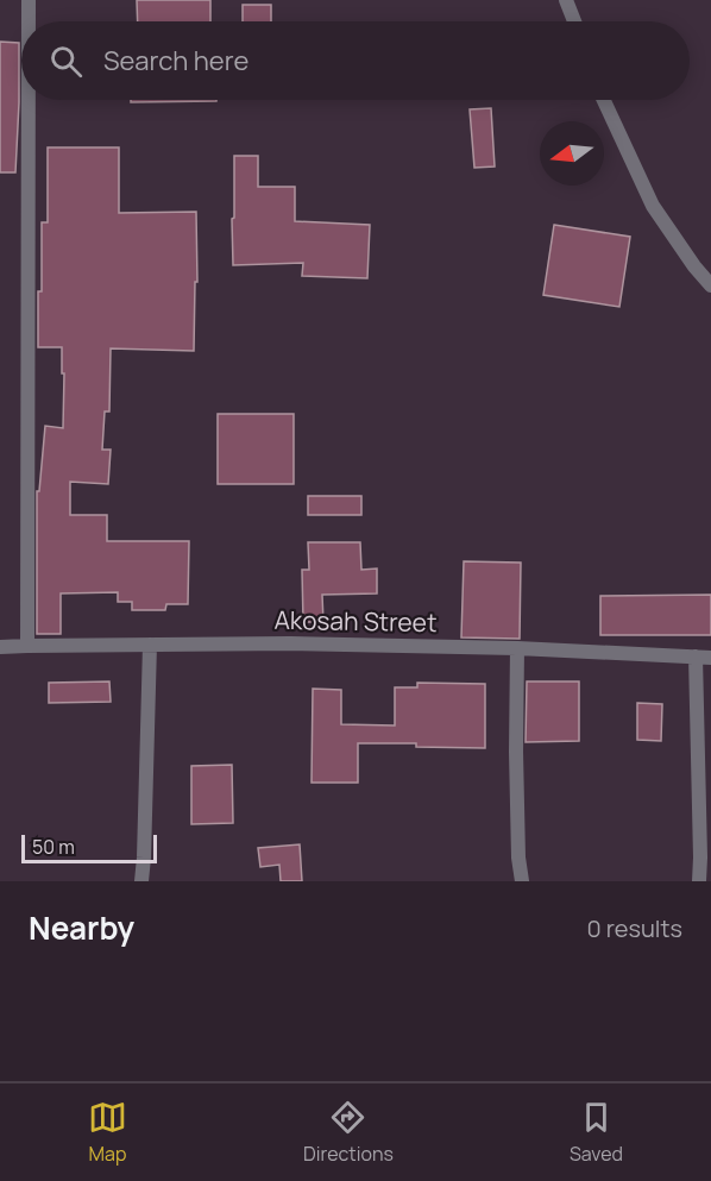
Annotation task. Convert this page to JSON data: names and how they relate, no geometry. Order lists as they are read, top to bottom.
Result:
{
  "streets": {
    "street": ["Akosah Street"]
  },
  "scale_bar": "50 m",
  "north": "left",
  "page": {
    "search": "Search here",
    "scale": "50 m",
    "heading": ["Nearby", "0 results"],
    "nav": ["Map", "Directions", "Saved"]
  }
}
